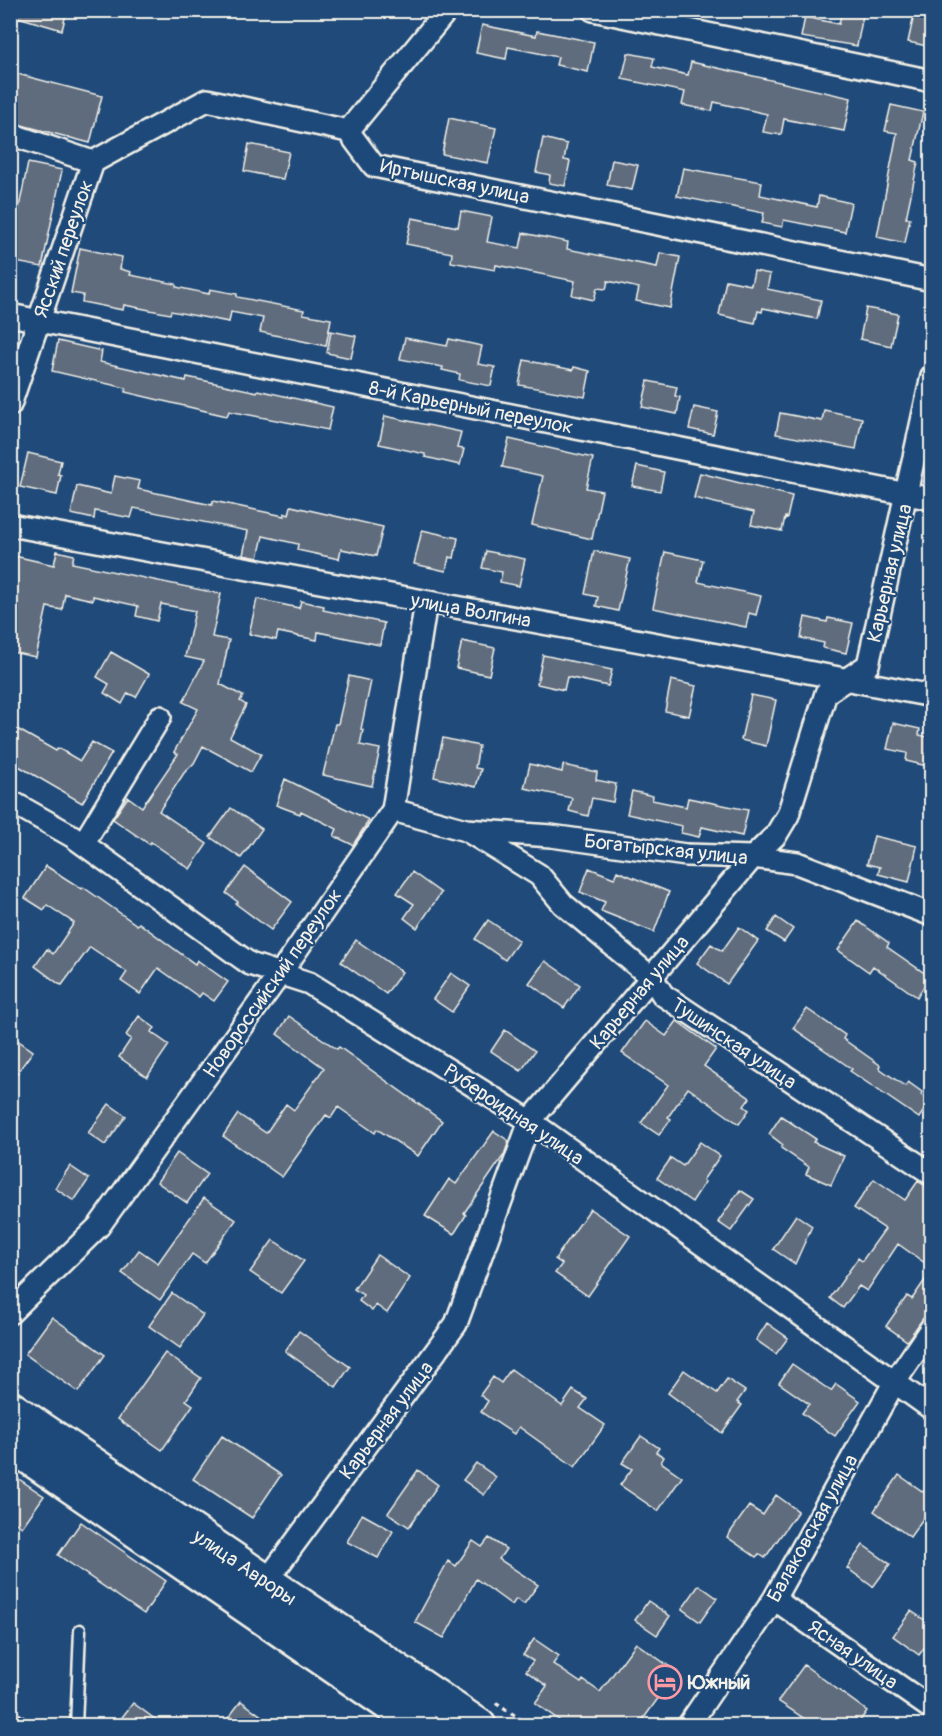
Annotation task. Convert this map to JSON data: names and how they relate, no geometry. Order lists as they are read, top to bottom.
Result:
{
  "streets": {
    "main road": ["улица Авроры"],
    "street": [
      "Иртышская улица",
      "Ясский переулок",
      "8-й Карьерный переулок",
      "Карьерная улица",
      "улица Волгина",
      "Богатырская улица",
      "Новороссийский переулок",
      "Тушинская улица",
      "Рубероидная улица",
      "Балаковская улица",
      "Ясная улица"
    ]
  },
  "crossings": [
    ["Ясский переулок", "8-й Карьерный переулок"],
    ["8-й Карьерный переулок", "Карьерная улица"],
    ["Карьерная улица", "улица Волгина"],
    ["Карьерная улица", "Богатырская улица"],
    ["Карьерная улица", "Тушинская улица"],
    ["Карьерная улица", "Рубероидная улица"],
    ["Карьерная улица", "улица Авроры"],
    ["улица Волгина", "Новороссийский переулок"],
    ["Богатырская улица", "Новороссийский переулок"],
    ["Богатырская улица", "Тушинская улица"],
    ["Новороссийский переулок", "Рубероидная улица"],
    ["Рубероидная улица", "Балаковская улица"],
    ["Балаковская улица", "Ясная улица"]
  ],
  "places": {
    "hotel": ["Южный"]
  }
}
